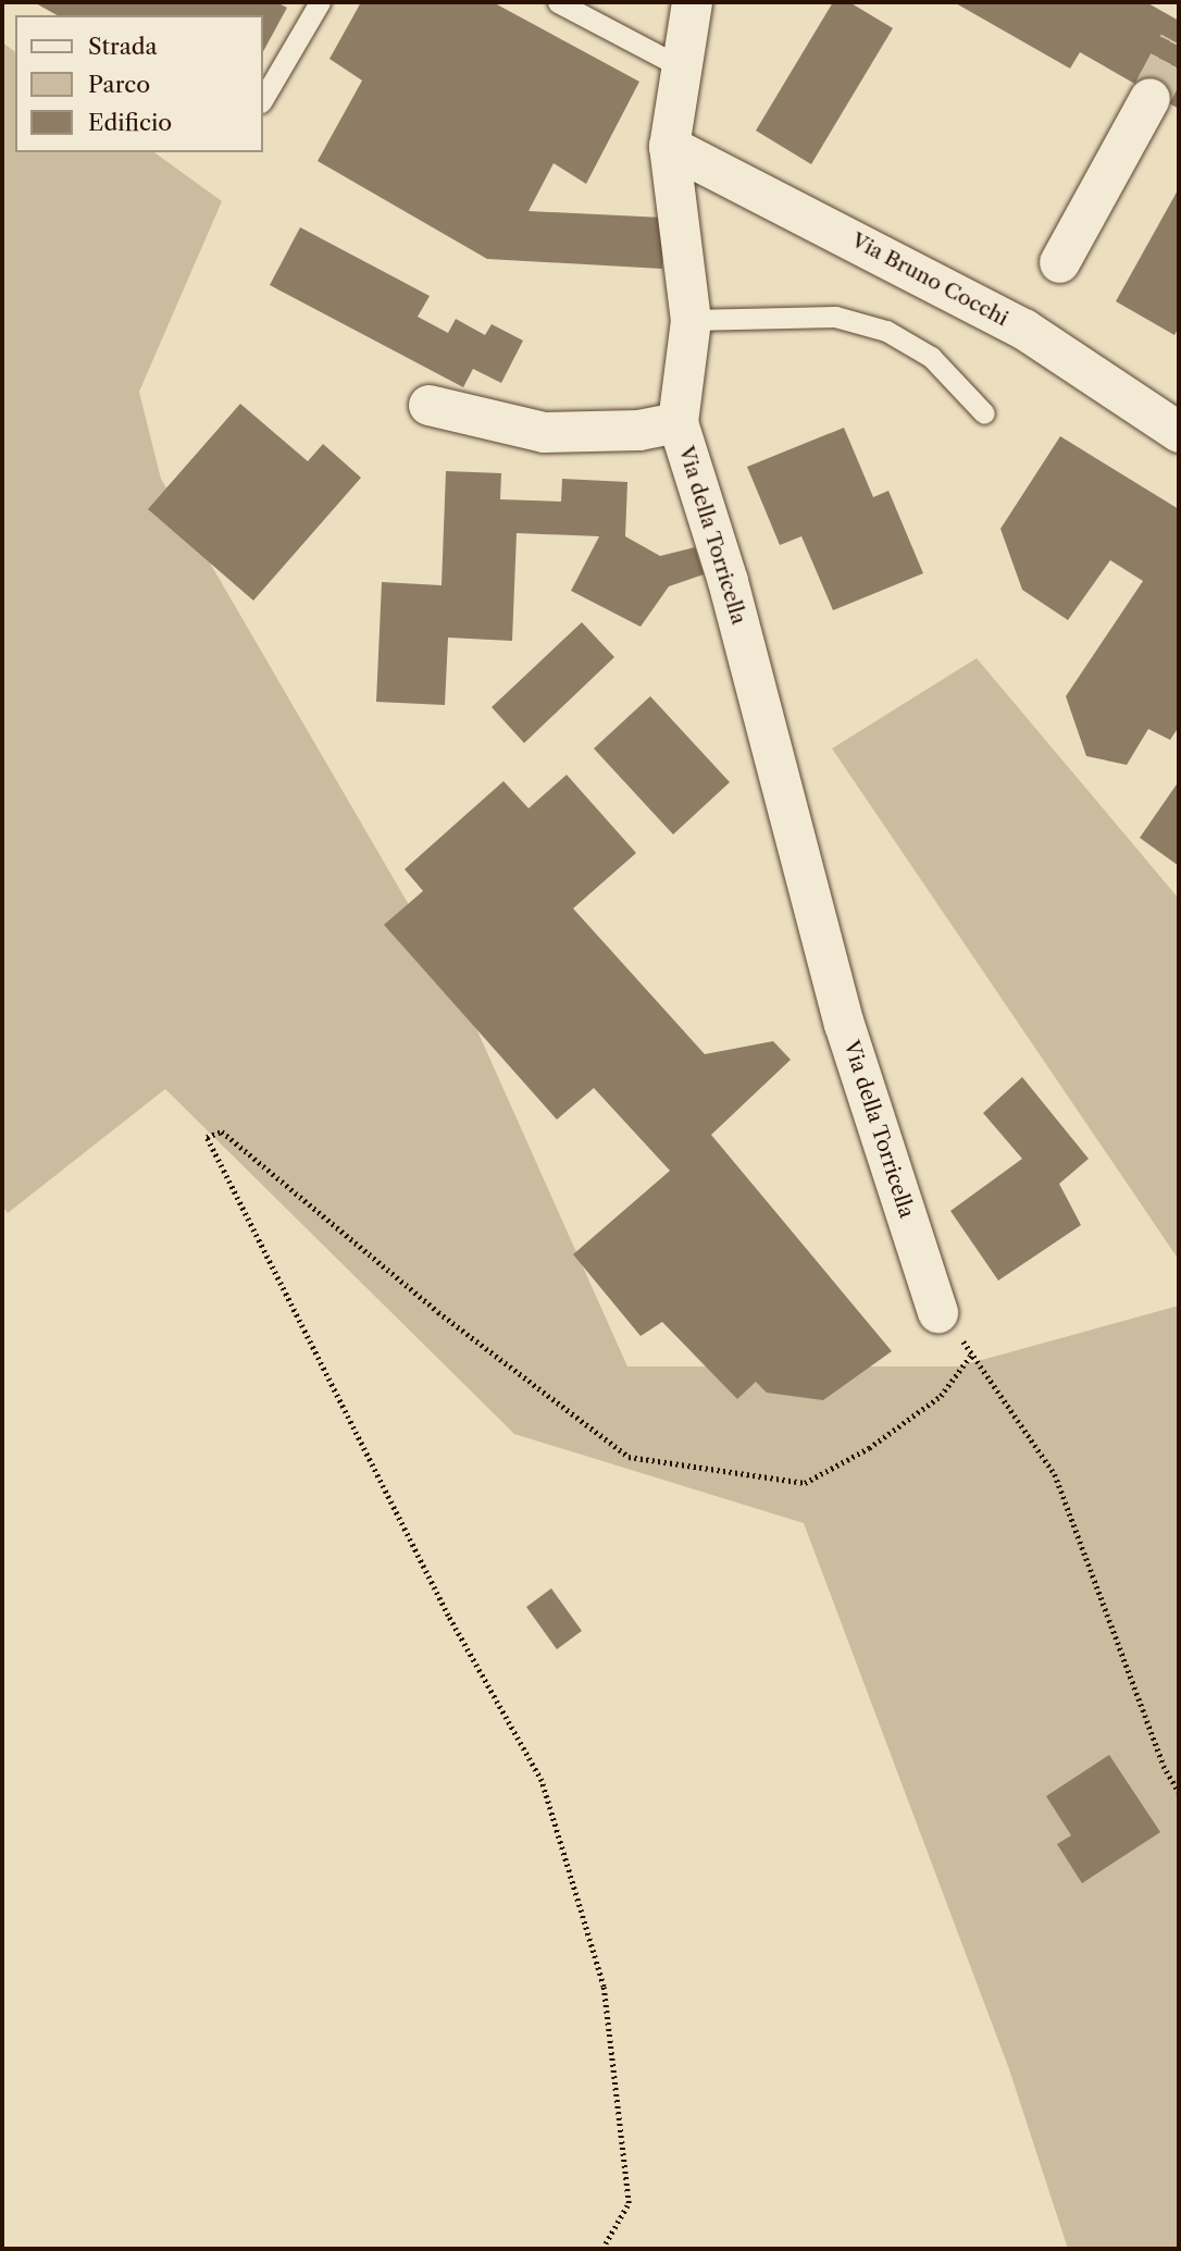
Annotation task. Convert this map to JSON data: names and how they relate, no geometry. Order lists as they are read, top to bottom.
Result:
{
  "streets": {
    "street": ["Via Bruno Cocchi", "Via della Torricella"]
  },
  "crossings": [
    ["Via Bruno Cocchi", "Via della Torricella"]
  ],
  "legend": ["Strada", "Parco", "Edificio"]
}
